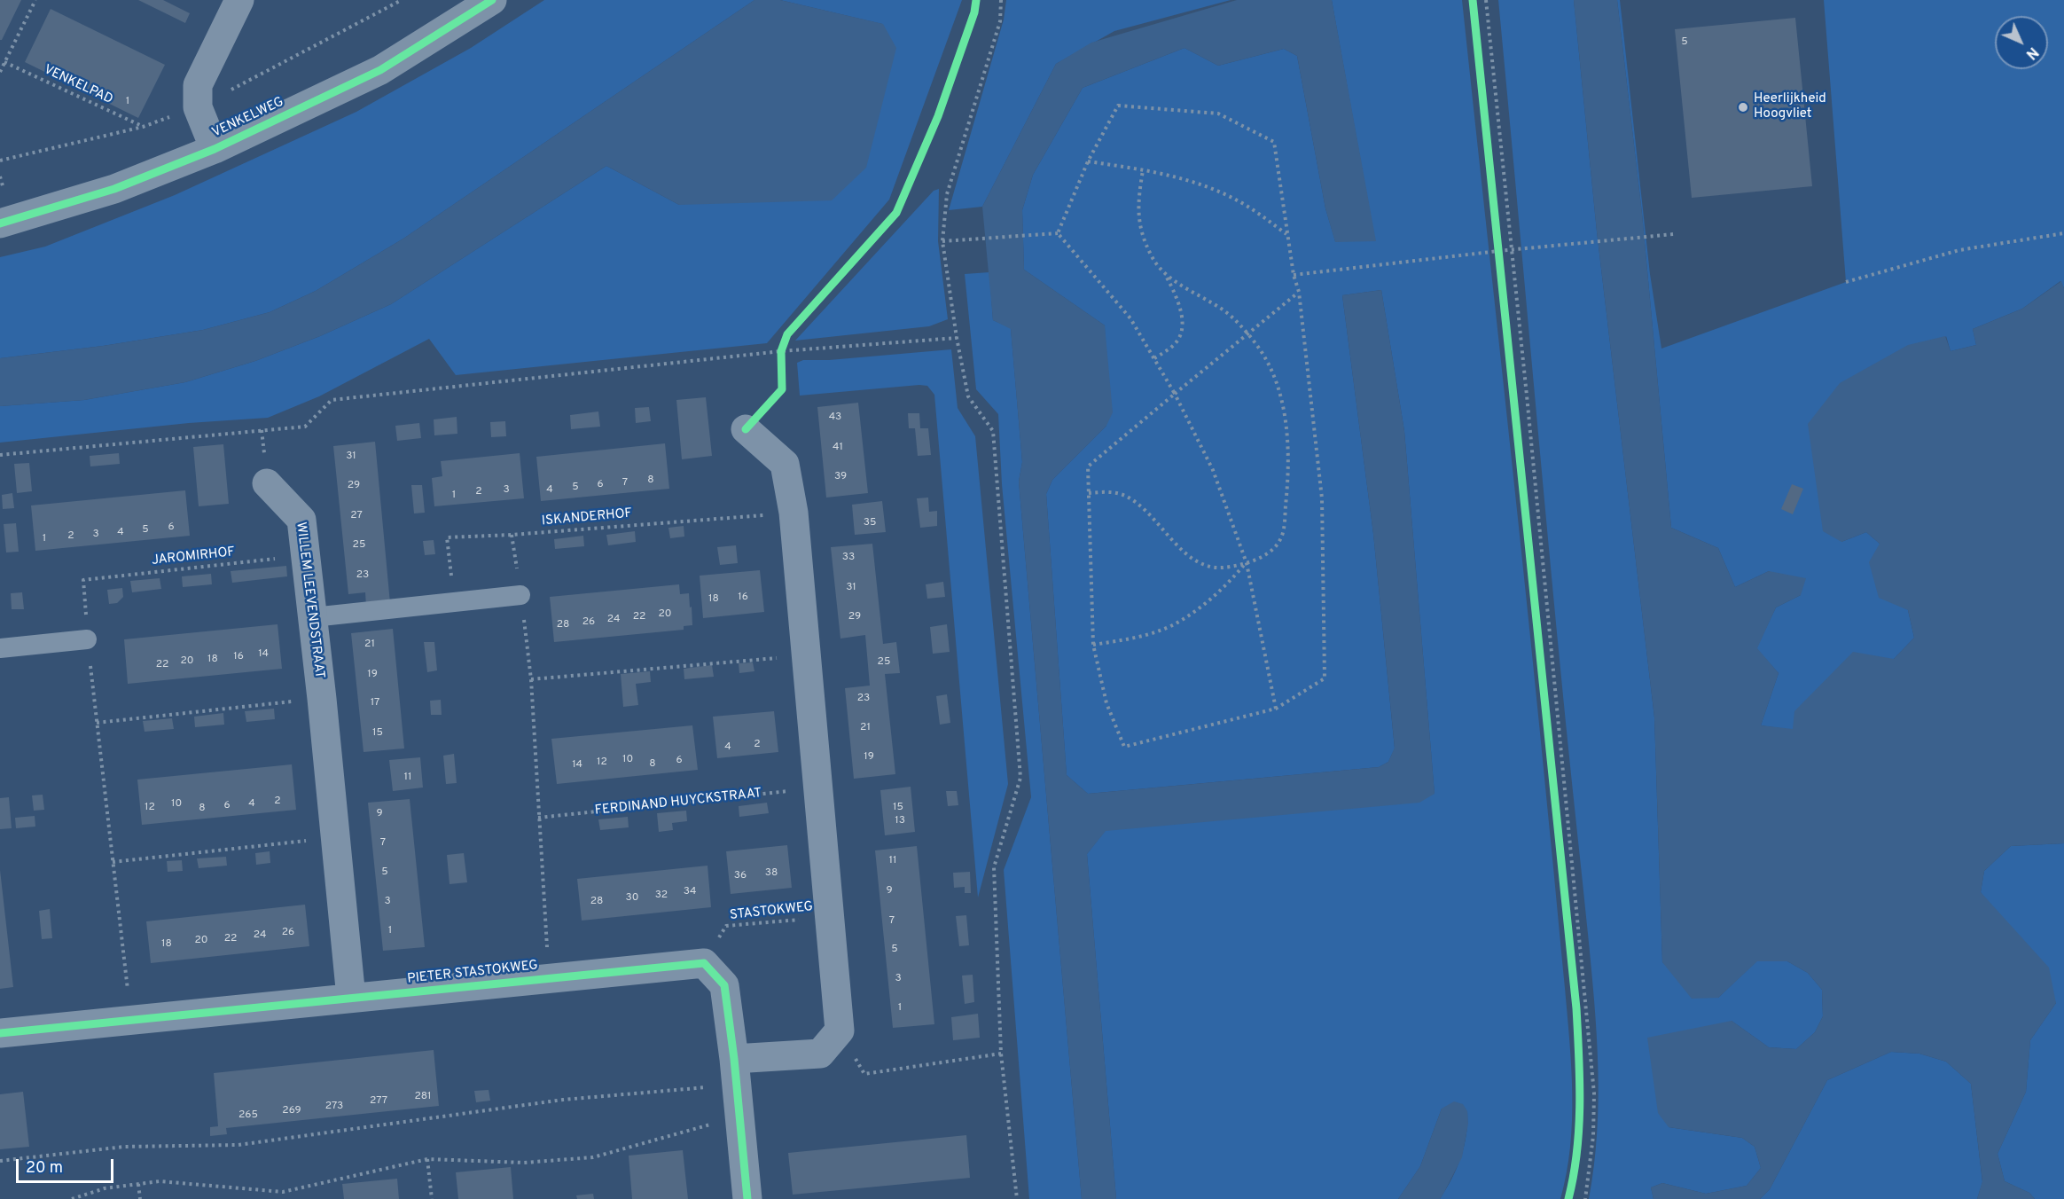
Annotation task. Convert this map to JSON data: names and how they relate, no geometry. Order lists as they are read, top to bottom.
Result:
{
  "streets": {
    "street": ["VENKELWEG", "WILLEM LEEVENDSTRAAT", "PIETER STASTOKWEG"],
    "path": [
      "VENKELPAD",
      "ISKANDERHOF",
      "JAROMIRHOF",
      "FERDINAND HUYCKSTRAAT",
      "STASTOKWEG"
    ]
  },
  "crossings": [
    ["JAROMIRHOF", "WILLEM LEEVENDSTRAAT"],
    ["WILLEM LEEVENDSTRAAT", "PIETER STASTOKWEG"],
    ["STASTOKWEG", "PIETER STASTOKWEG"]
  ],
  "places": ["Heerlijkheid Hoogvliet"],
  "house_numbers": [
    "5",
    "1",
    "43",
    "41",
    "31",
    "39",
    "8",
    "7",
    "6",
    "29",
    "5",
    "3",
    "4",
    "2",
    "1",
    "27",
    "35",
    "6",
    "5",
    "4",
    "3",
    "2",
    "1",
    "25",
    "33",
    "23",
    "31",
    "16",
    "18",
    "20",
    "22",
    "29",
    "24",
    "26",
    "28",
    "21",
    "14",
    "16",
    "18",
    "20",
    "25",
    "22",
    "19",
    "23",
    "17",
    "21",
    "15",
    "2",
    "4",
    "19",
    "10",
    "6",
    "12",
    "8",
    "14",
    "11",
    "2",
    "10",
    "4",
    "6",
    "12",
    "15",
    "8",
    "9",
    "13",
    "7",
    "11",
    "5",
    "38",
    "36",
    "9",
    "34",
    "32",
    "30",
    "3",
    "28",
    "7",
    "1",
    "26",
    "24",
    "22",
    "20",
    "18",
    "5",
    "3",
    "1",
    "281",
    "277",
    "273",
    "269",
    "265"
  ],
  "scale_bar": "20 m",
  "north": "bottom right"
}
